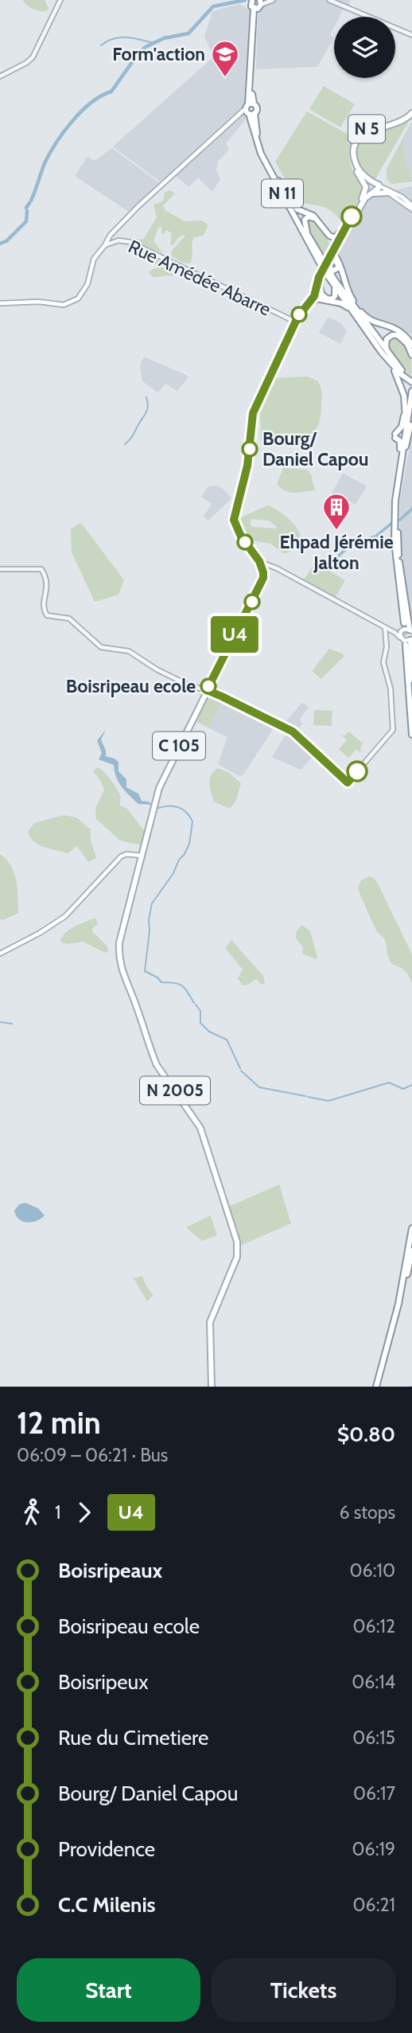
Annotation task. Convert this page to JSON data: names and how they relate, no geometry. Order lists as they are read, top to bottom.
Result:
{
  "streets": {
    "main road": [
      "N 5",
      "N 11",
      "Rue Amédée Abarre",
      "C 105",
      "N 2005"
    ]
  },
  "crossings": [
    ["C 105", "N 2005"]
  ],
  "places": {
    "school or university": ["Form'action"],
    "other": ["Bourg/ Daniel Capou", "Boisripeau ecole"],
    "building": ["Ehpad Jérémie Jalton"]
  },
  "lines": ["bus line U4"],
  "page": {
    "on_map": "U4",
    "heading": ["12 min", "06:09 – 06:21 · Bus", "$0.80"],
    "legs": ["1", "U4", "6 stops"],
    "list": [
      {
        "name": "Boisripeaux",
        "value": "06:10"
      },
      {
        "name": "Boisripeau ecole",
        "value": "06:12"
      },
      {
        "name": "Boisripeux",
        "value": "06:14"
      },
      {
        "name": "Rue du Cimetiere",
        "value": "06:15"
      },
      {
        "name": "Bourg/ Daniel Capou",
        "value": "06:17"
      },
      {
        "name": "Providence",
        "value": "06:19"
      },
      {
        "name": "C.C Milenis",
        "value": "06:21"
      }
    ],
    "buttons": ["Start", "Tickets"]
  }
}
